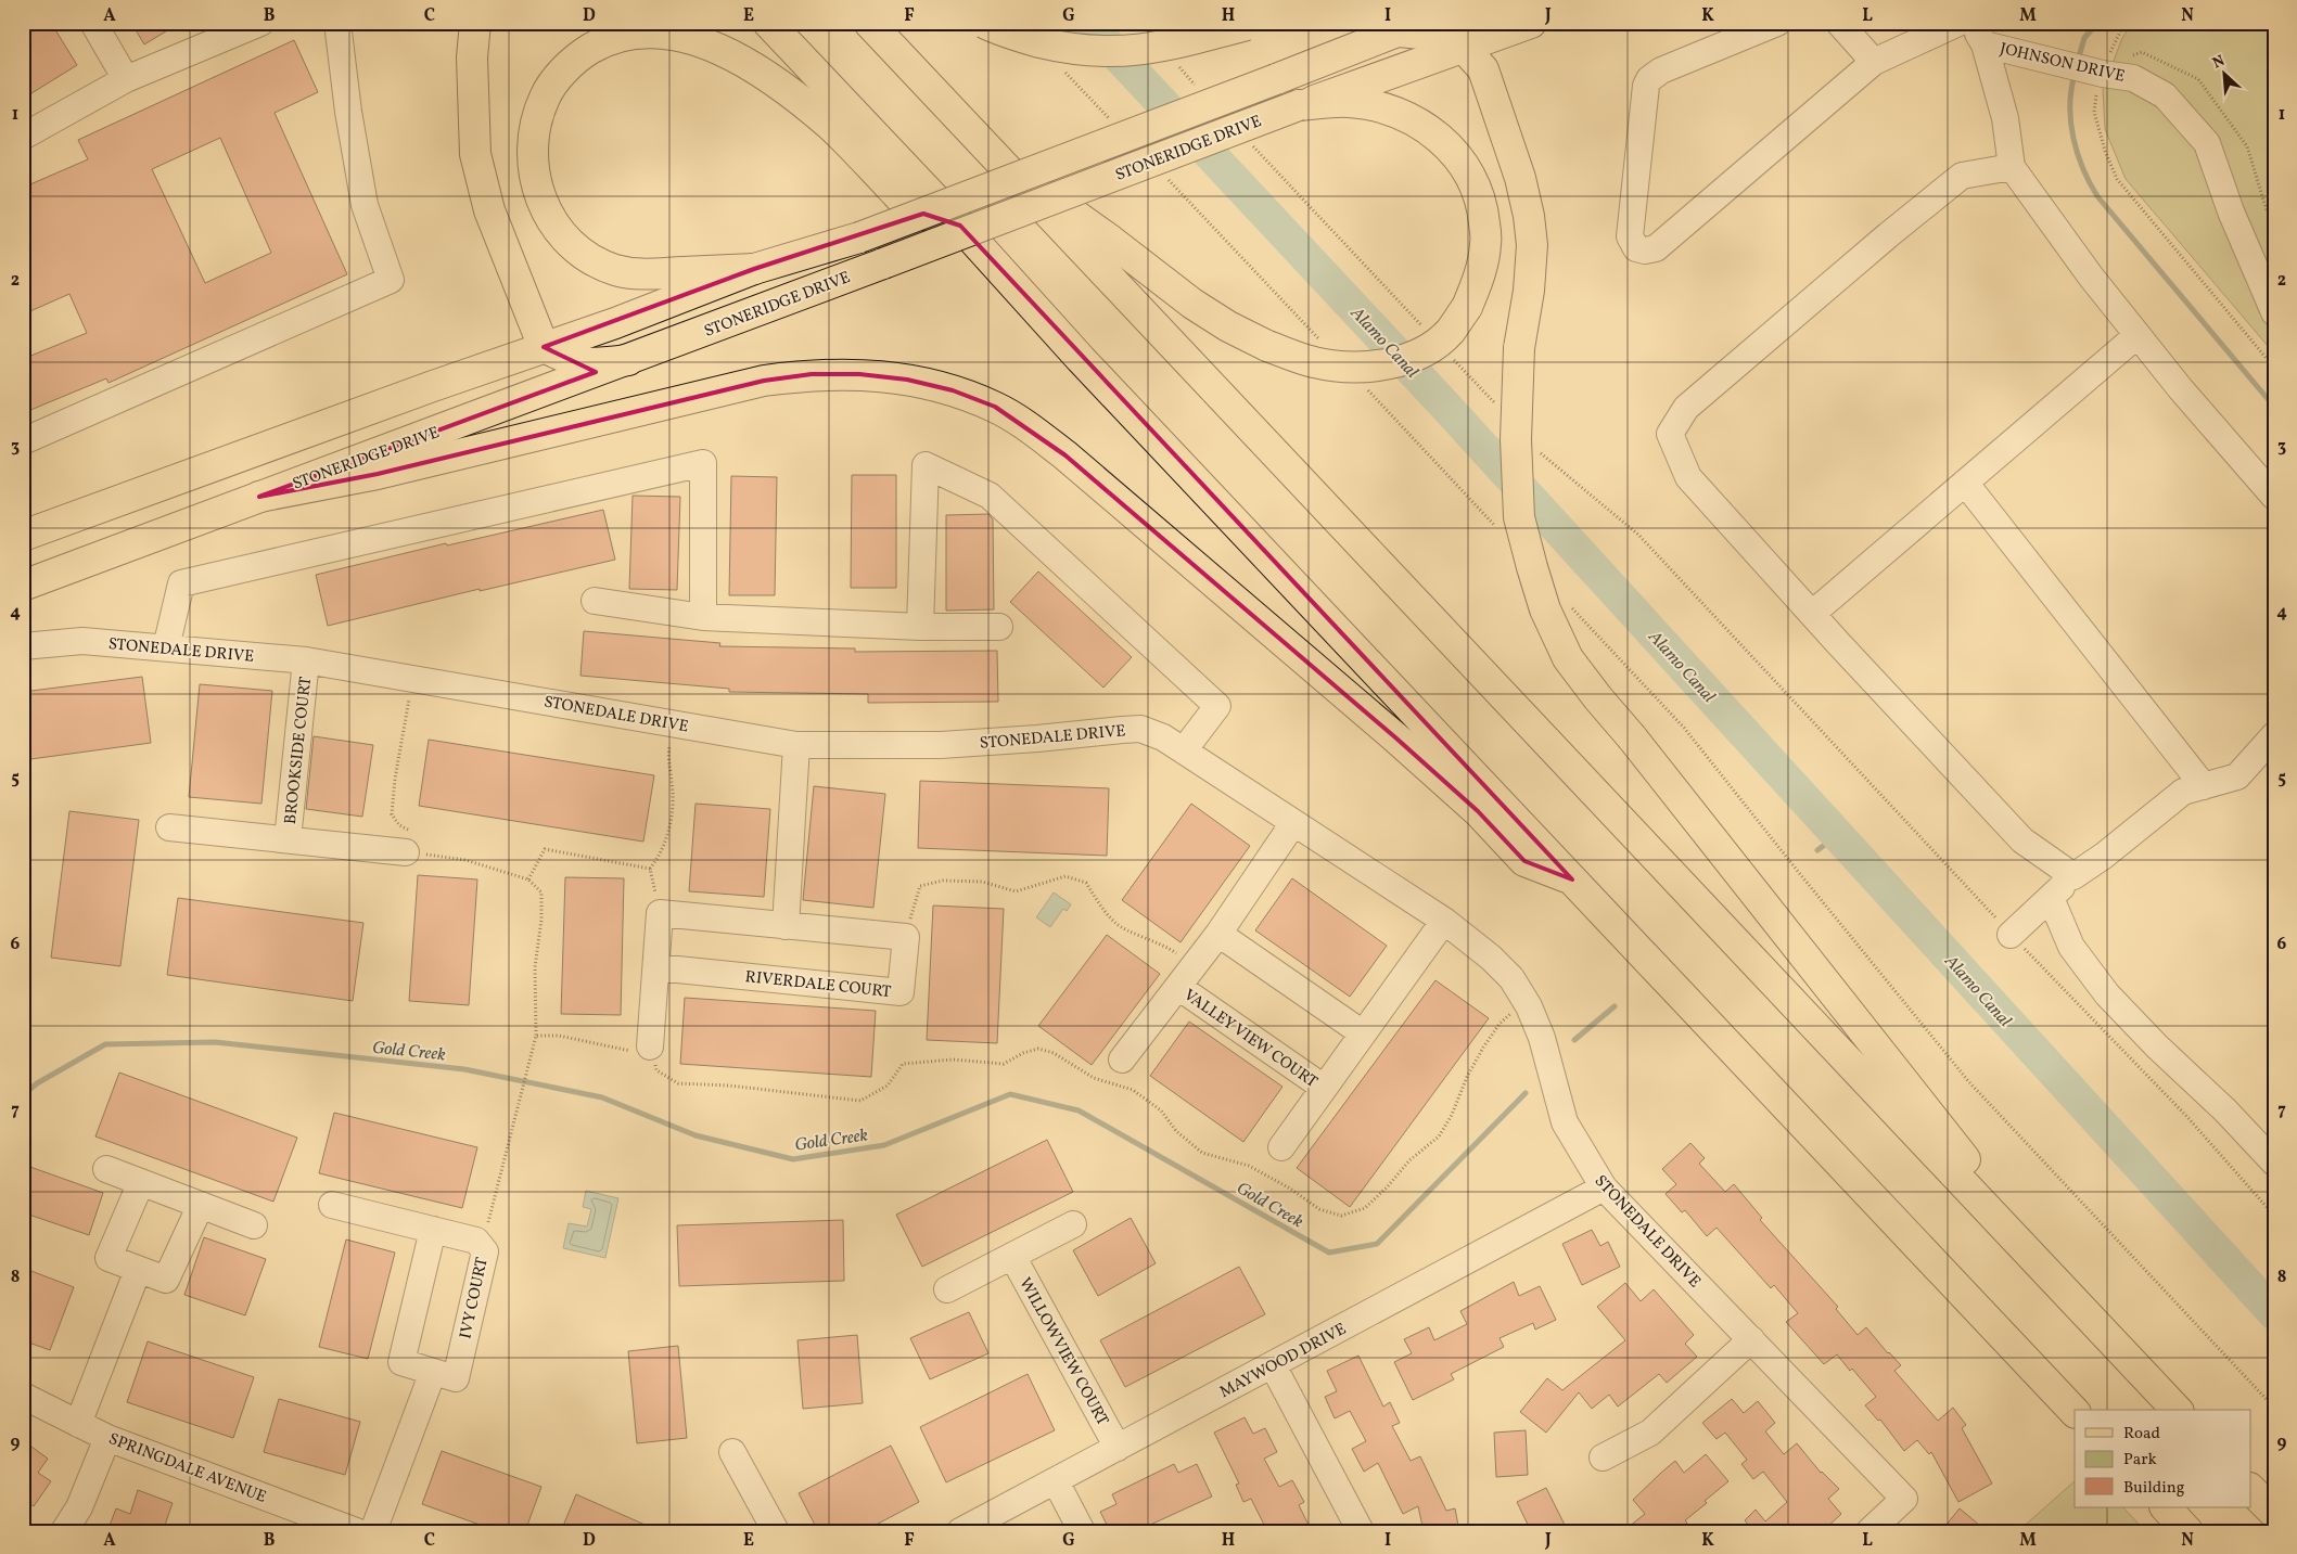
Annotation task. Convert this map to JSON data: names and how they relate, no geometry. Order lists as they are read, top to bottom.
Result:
{
  "streets": {
    "main road": ["STONERIDGE DRIVE"],
    "street": [
      "JOHNSON DRIVE",
      "STONEDALE DRIVE",
      "BROOKSIDE COURT",
      "RIVERDALE COURT",
      "VALLEY VIEW COURT",
      "IVY COURT",
      "WILLOWVIEW COURT",
      "MAYWOOD DRIVE",
      "SPRINGDALE AVENUE"
    ]
  },
  "crossings": [
    ["STONEDALE DRIVE", "BROOKSIDE COURT"],
    ["STONEDALE DRIVE", "VALLEY VIEW COURT"],
    ["STONEDALE DRIVE", "MAYWOOD DRIVE"],
    ["WILLOWVIEW COURT", "MAYWOOD DRIVE"]
  ],
  "water": ["Alamo Canal", "Gold Creek"],
  "legend": ["Road", "Park", "Building"],
  "north": "top left",
  "grid": {
    "columns": [
      "A",
      "B",
      "C",
      "D",
      "E",
      "F",
      "G",
      "H",
      "I",
      "J",
      "K",
      "L",
      "M",
      "N"
    ],
    "rows": [
      "1",
      "2",
      "3",
      "4",
      "5",
      "6",
      "7",
      "8",
      "9"
    ]
  }
}
